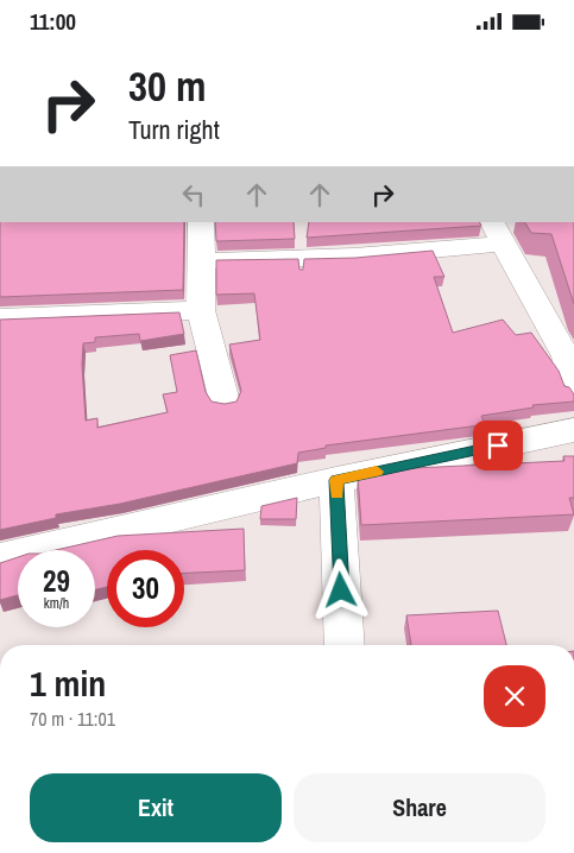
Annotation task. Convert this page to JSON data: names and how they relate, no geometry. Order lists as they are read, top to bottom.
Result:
{
  "page": {
    "status": "11:00",
    "turn": ["30 m", "Turn right"],
    "speed": "29 km/h",
    "limit": "30",
    "heading": ["1 min", "70 m · 11:01"],
    "buttons": ["Exit", "Share"]
  }
}
